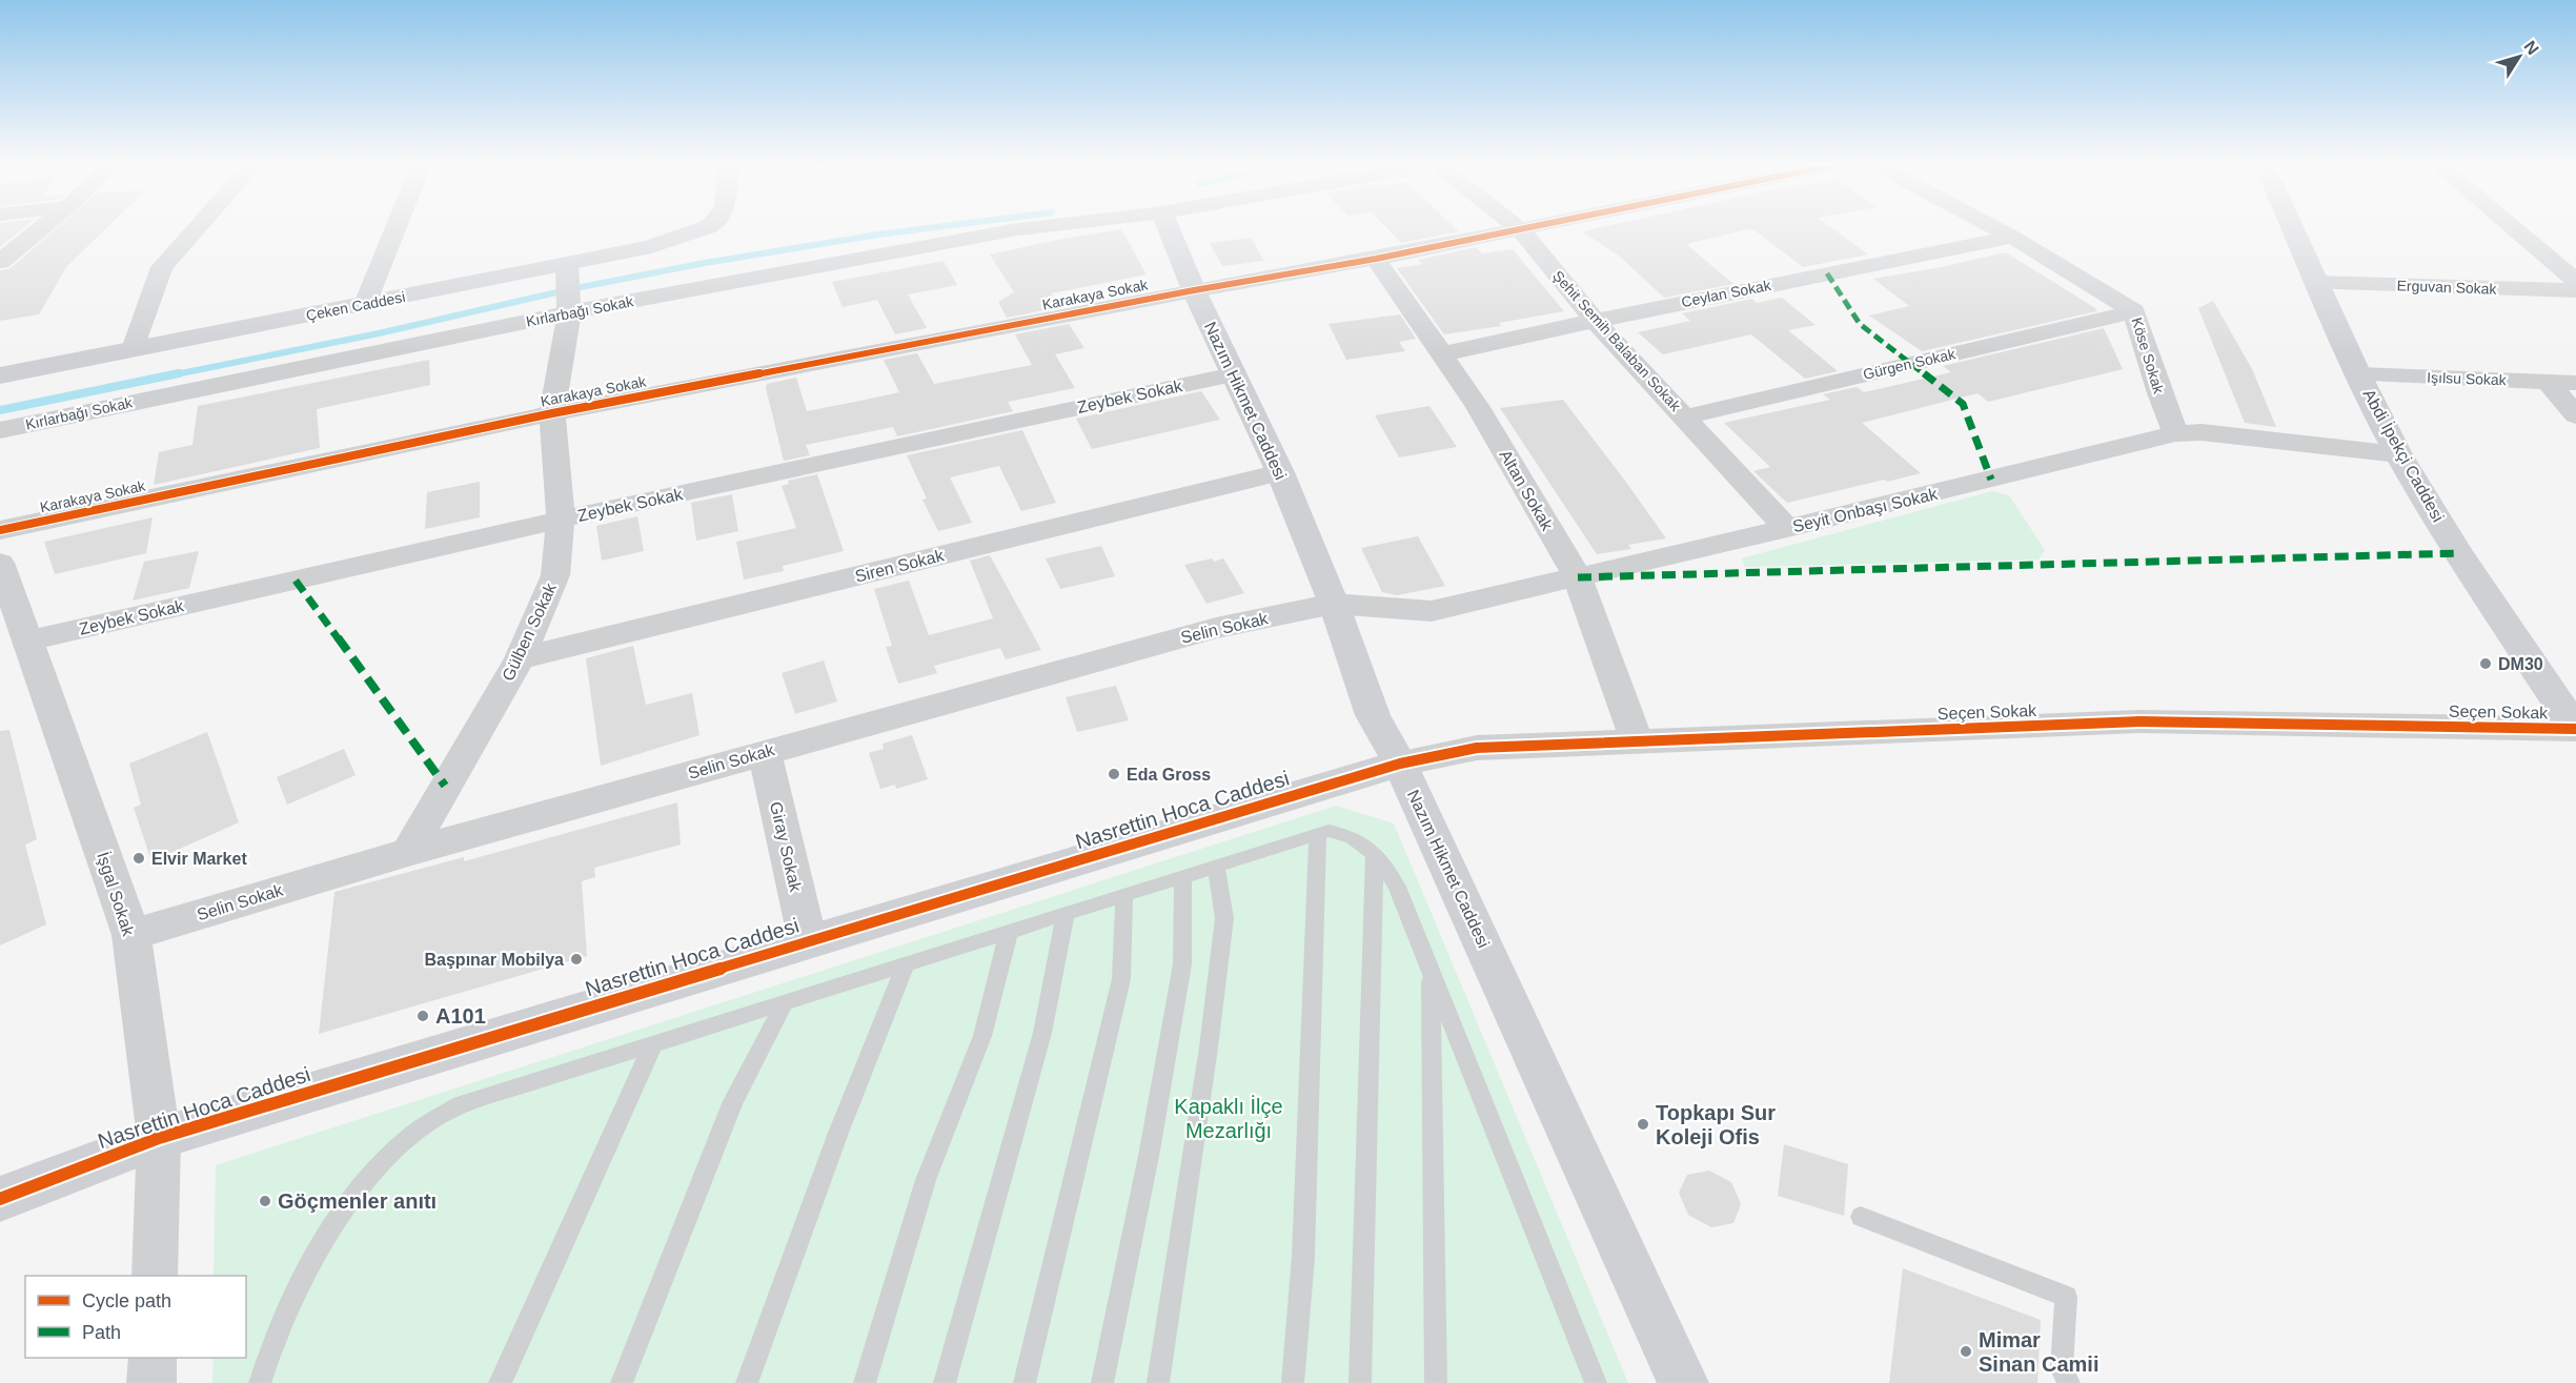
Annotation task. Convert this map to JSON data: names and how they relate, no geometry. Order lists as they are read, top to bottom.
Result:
{
  "streets": {
    "street": [
      "Erguvan Sokak",
      "Ceylan Sokak",
      "Karakaya Sokak",
      "Çeken Caddesi",
      "Kırlarbağı Sokak",
      "Şehit Semih Balaban Sokak",
      "Köse Sokak",
      "Gürgen Sokak",
      "Işılsu Sokak",
      "Zeybek Sokak",
      "Nazım Hikmet Caddesi",
      "Abdi İpekçi Caddesi",
      "Altan Sokak",
      "Seyit Onbaşı Sokak",
      "Siren Sokak",
      "Selin Sokak",
      "Gülben Sokak",
      "Seçen Sokak",
      "Nasrettin Hoca Caddesi",
      "Giray Sokak",
      "İşgal Sokak"
    ]
  },
  "crossings": [
    ["Erguvan Sokak", "Abdi İpekçi Caddesi"],
    ["Ceylan Sokak", "Şehit Semih Balaban Sokak"],
    ["Ceylan Sokak", "Köse Sokak"],
    ["Ceylan Sokak", "Altan Sokak"],
    ["Karakaya Sokak", "Şehit Semih Balaban Sokak"],
    ["Karakaya Sokak", "Nazım Hikmet Caddesi"],
    ["Karakaya Sokak", "Altan Sokak"],
    ["Karakaya Sokak", "Gülben Sokak"],
    ["Çeken Caddesi", "Gülben Sokak"],
    ["Kırlarbağı Sokak", "Gülben Sokak"],
    ["Şehit Semih Balaban Sokak", "Gürgen Sokak"],
    ["Şehit Semih Balaban Sokak", "Seyit Onbaşı Sokak"],
    ["Köse Sokak", "Gürgen Sokak"],
    ["Köse Sokak", "Seyit Onbaşı Sokak"],
    ["Işılsu Sokak", "Abdi İpekçi Caddesi"],
    ["Zeybek Sokak", "Nazım Hikmet Caddesi"],
    ["Zeybek Sokak", "Gülben Sokak"],
    ["Zeybek Sokak", "İşgal Sokak"],
    ["Nazım Hikmet Caddesi", "Seyit Onbaşı Sokak"],
    ["Nazım Hikmet Caddesi", "Siren Sokak"],
    ["Nazım Hikmet Caddesi", "Selin Sokak"],
    ["Nazım Hikmet Caddesi", "Seçen Sokak"],
    ["Nazım Hikmet Caddesi", "Nasrettin Hoca Caddesi"],
    ["Abdi İpekçi Caddesi", "Seyit Onbaşı Sokak"],
    ["Abdi İpekçi Caddesi", "Seçen Sokak"],
    ["Altan Sokak", "Seyit Onbaşı Sokak"],
    ["Altan Sokak", "Seçen Sokak"],
    ["Seyit Onbaşı Sokak", "Selin Sokak"],
    ["Siren Sokak", "Gülben Sokak"],
    ["Selin Sokak", "Gülben Sokak"],
    ["Selin Sokak", "Giray Sokak"],
    ["Selin Sokak", "İşgal Sokak"],
    ["Seçen Sokak", "Nasrettin Hoca Caddesi"],
    ["Nasrettin Hoca Caddesi", "Giray Sokak"],
    ["Nasrettin Hoca Caddesi", "İşgal Sokak"]
  ],
  "parks": ["Kapaklı İlçe Mezarlığı"],
  "places": [
    "DM30",
    "Eda Gross",
    "Elvir Market",
    "Başpınar Mobilya",
    "A101",
    "Topkapı Sur Koleji Ofis",
    "Göçmenler anıtı",
    "Mimar Sinan Camii"
  ],
  "legend": ["Cycle path", "Path"],
  "north": "top right"
}
